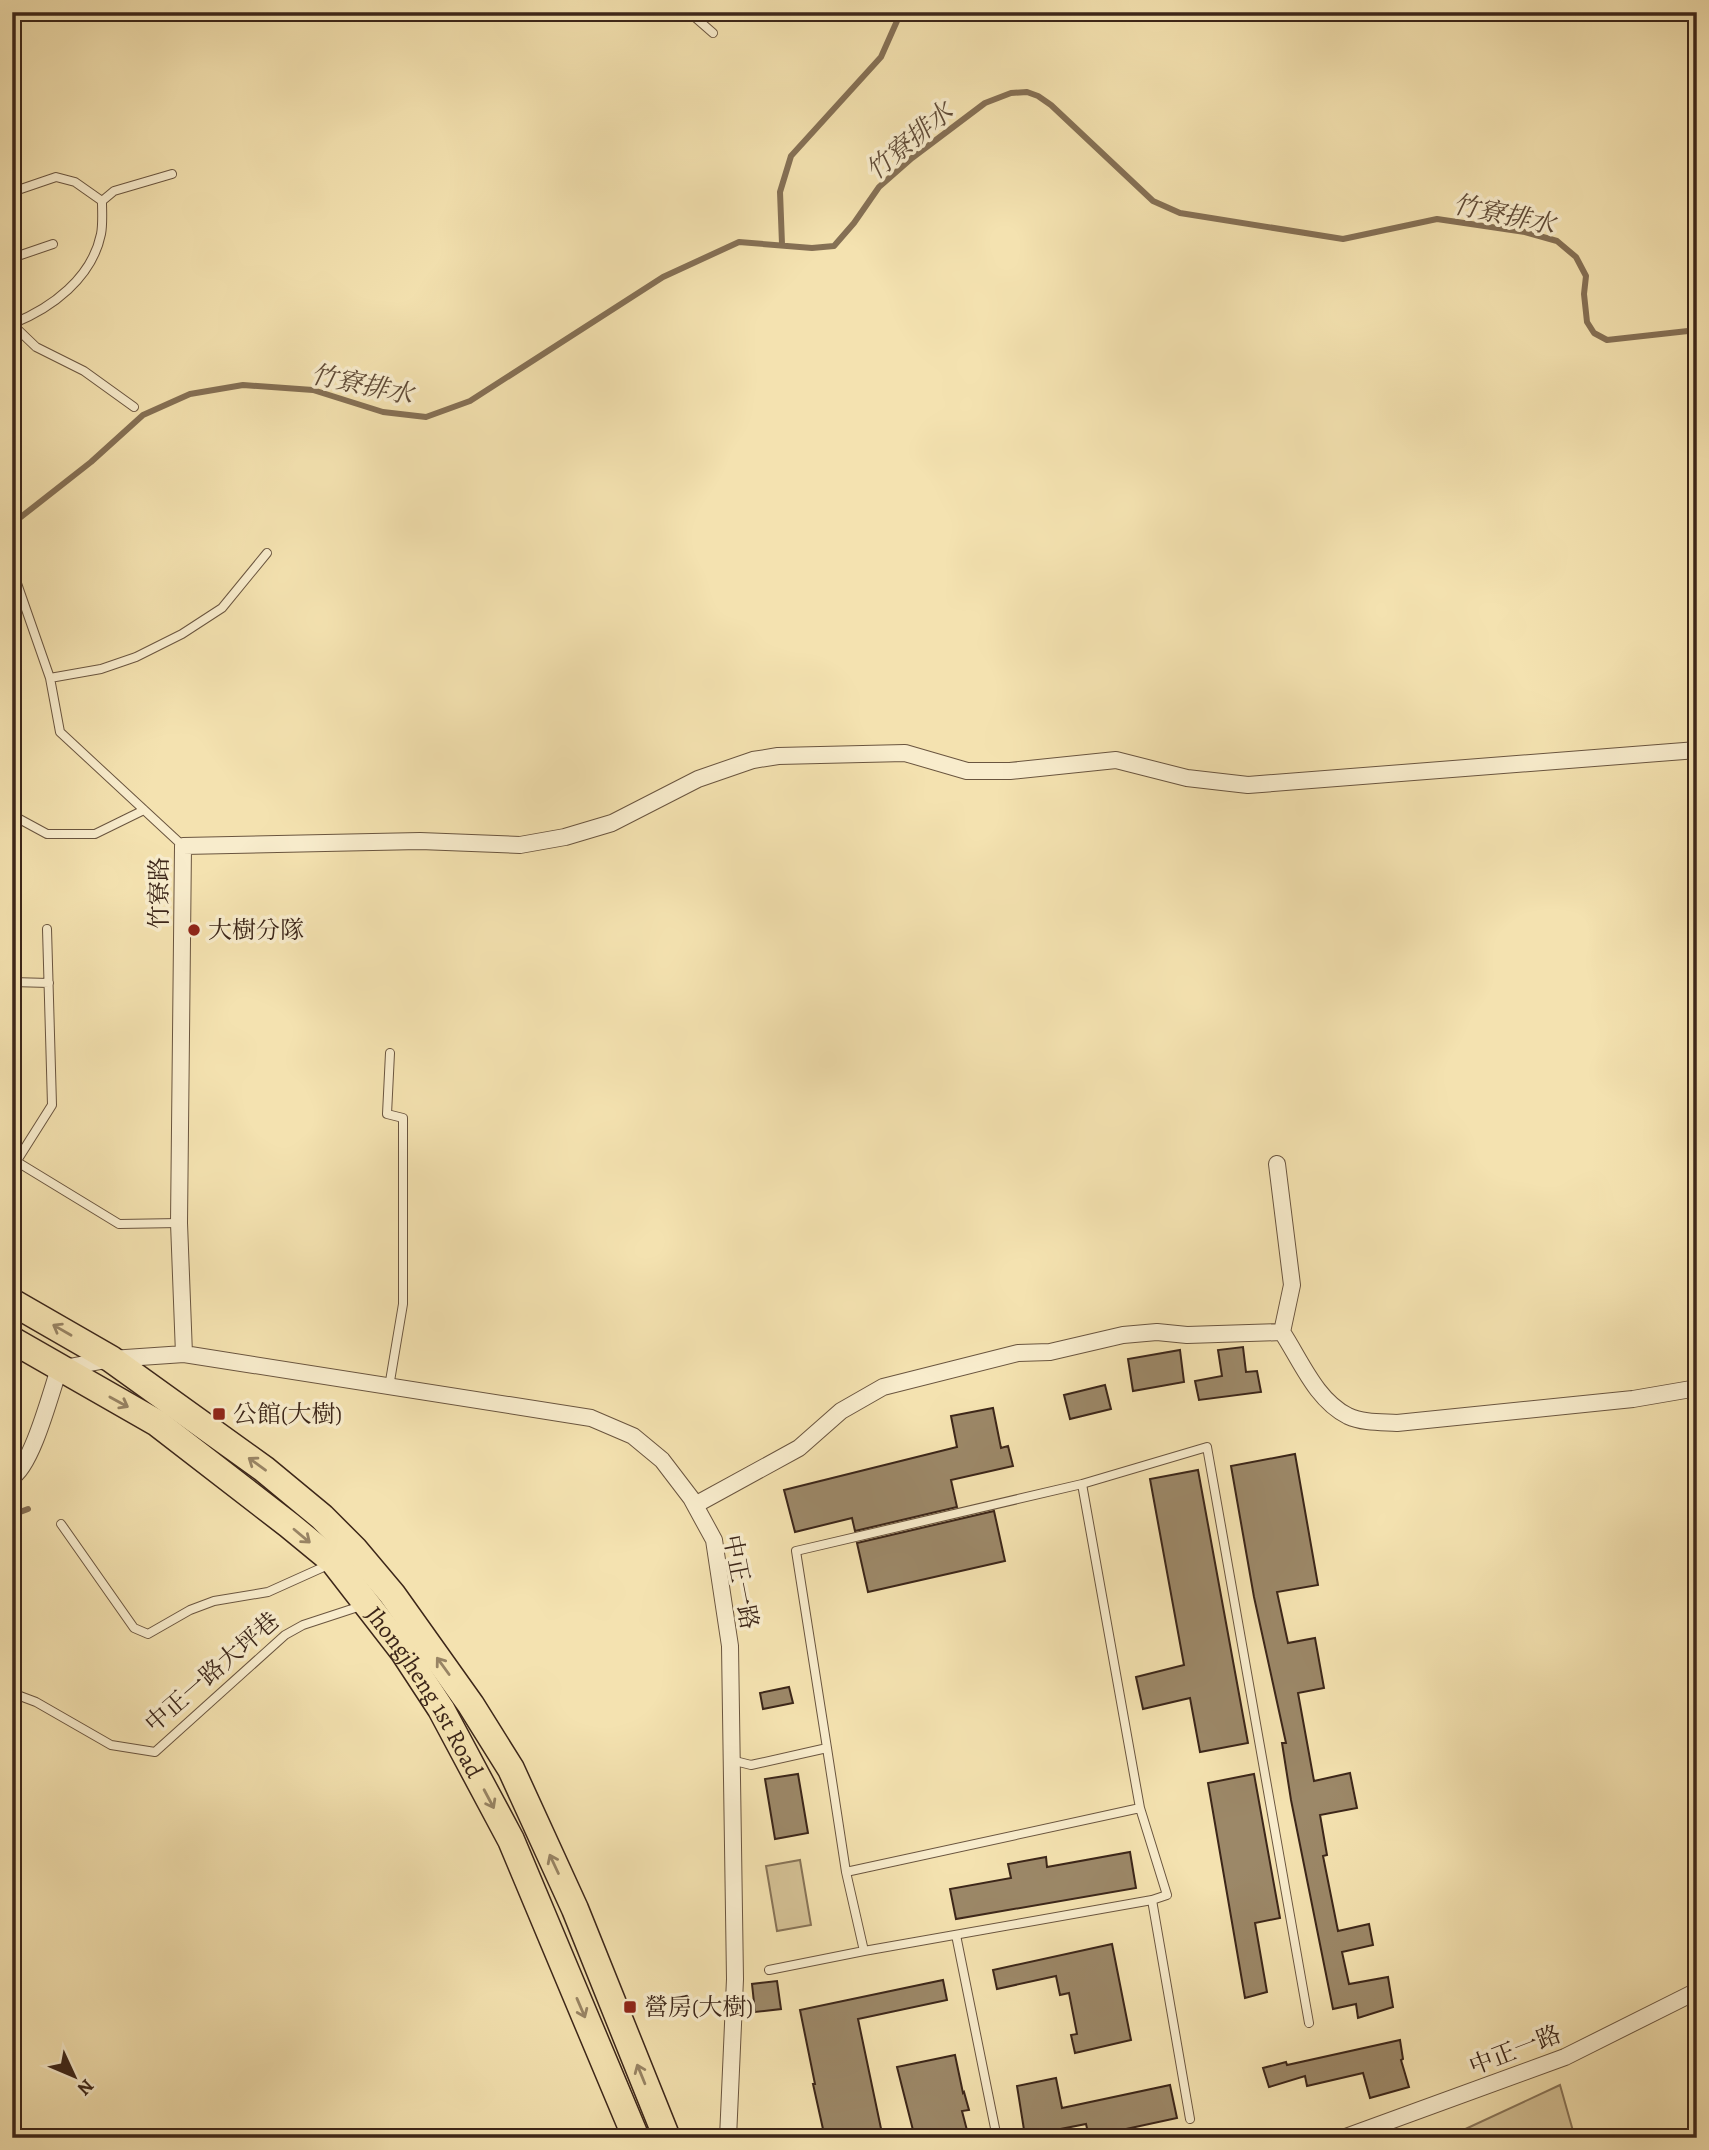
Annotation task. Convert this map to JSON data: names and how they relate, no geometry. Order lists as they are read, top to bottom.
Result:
{
  "streets": {
    "main road": ["Jhongjheng 1st Road"],
    "street": ["竹寮路", "中正一路"],
    "lane": ["中正一路大坪巷"]
  },
  "crossings": [
    ["竹寮路", "中正一路"],
    ["中正一路大坪巷", "Jhongjheng 1st Road"]
  ],
  "water": ["竹寮排水"],
  "places": {
    "other": ["大樹分隊"],
    "transit": ["公館(大樹)", "營房(大樹)"]
  },
  "north": "bottom right"
}
